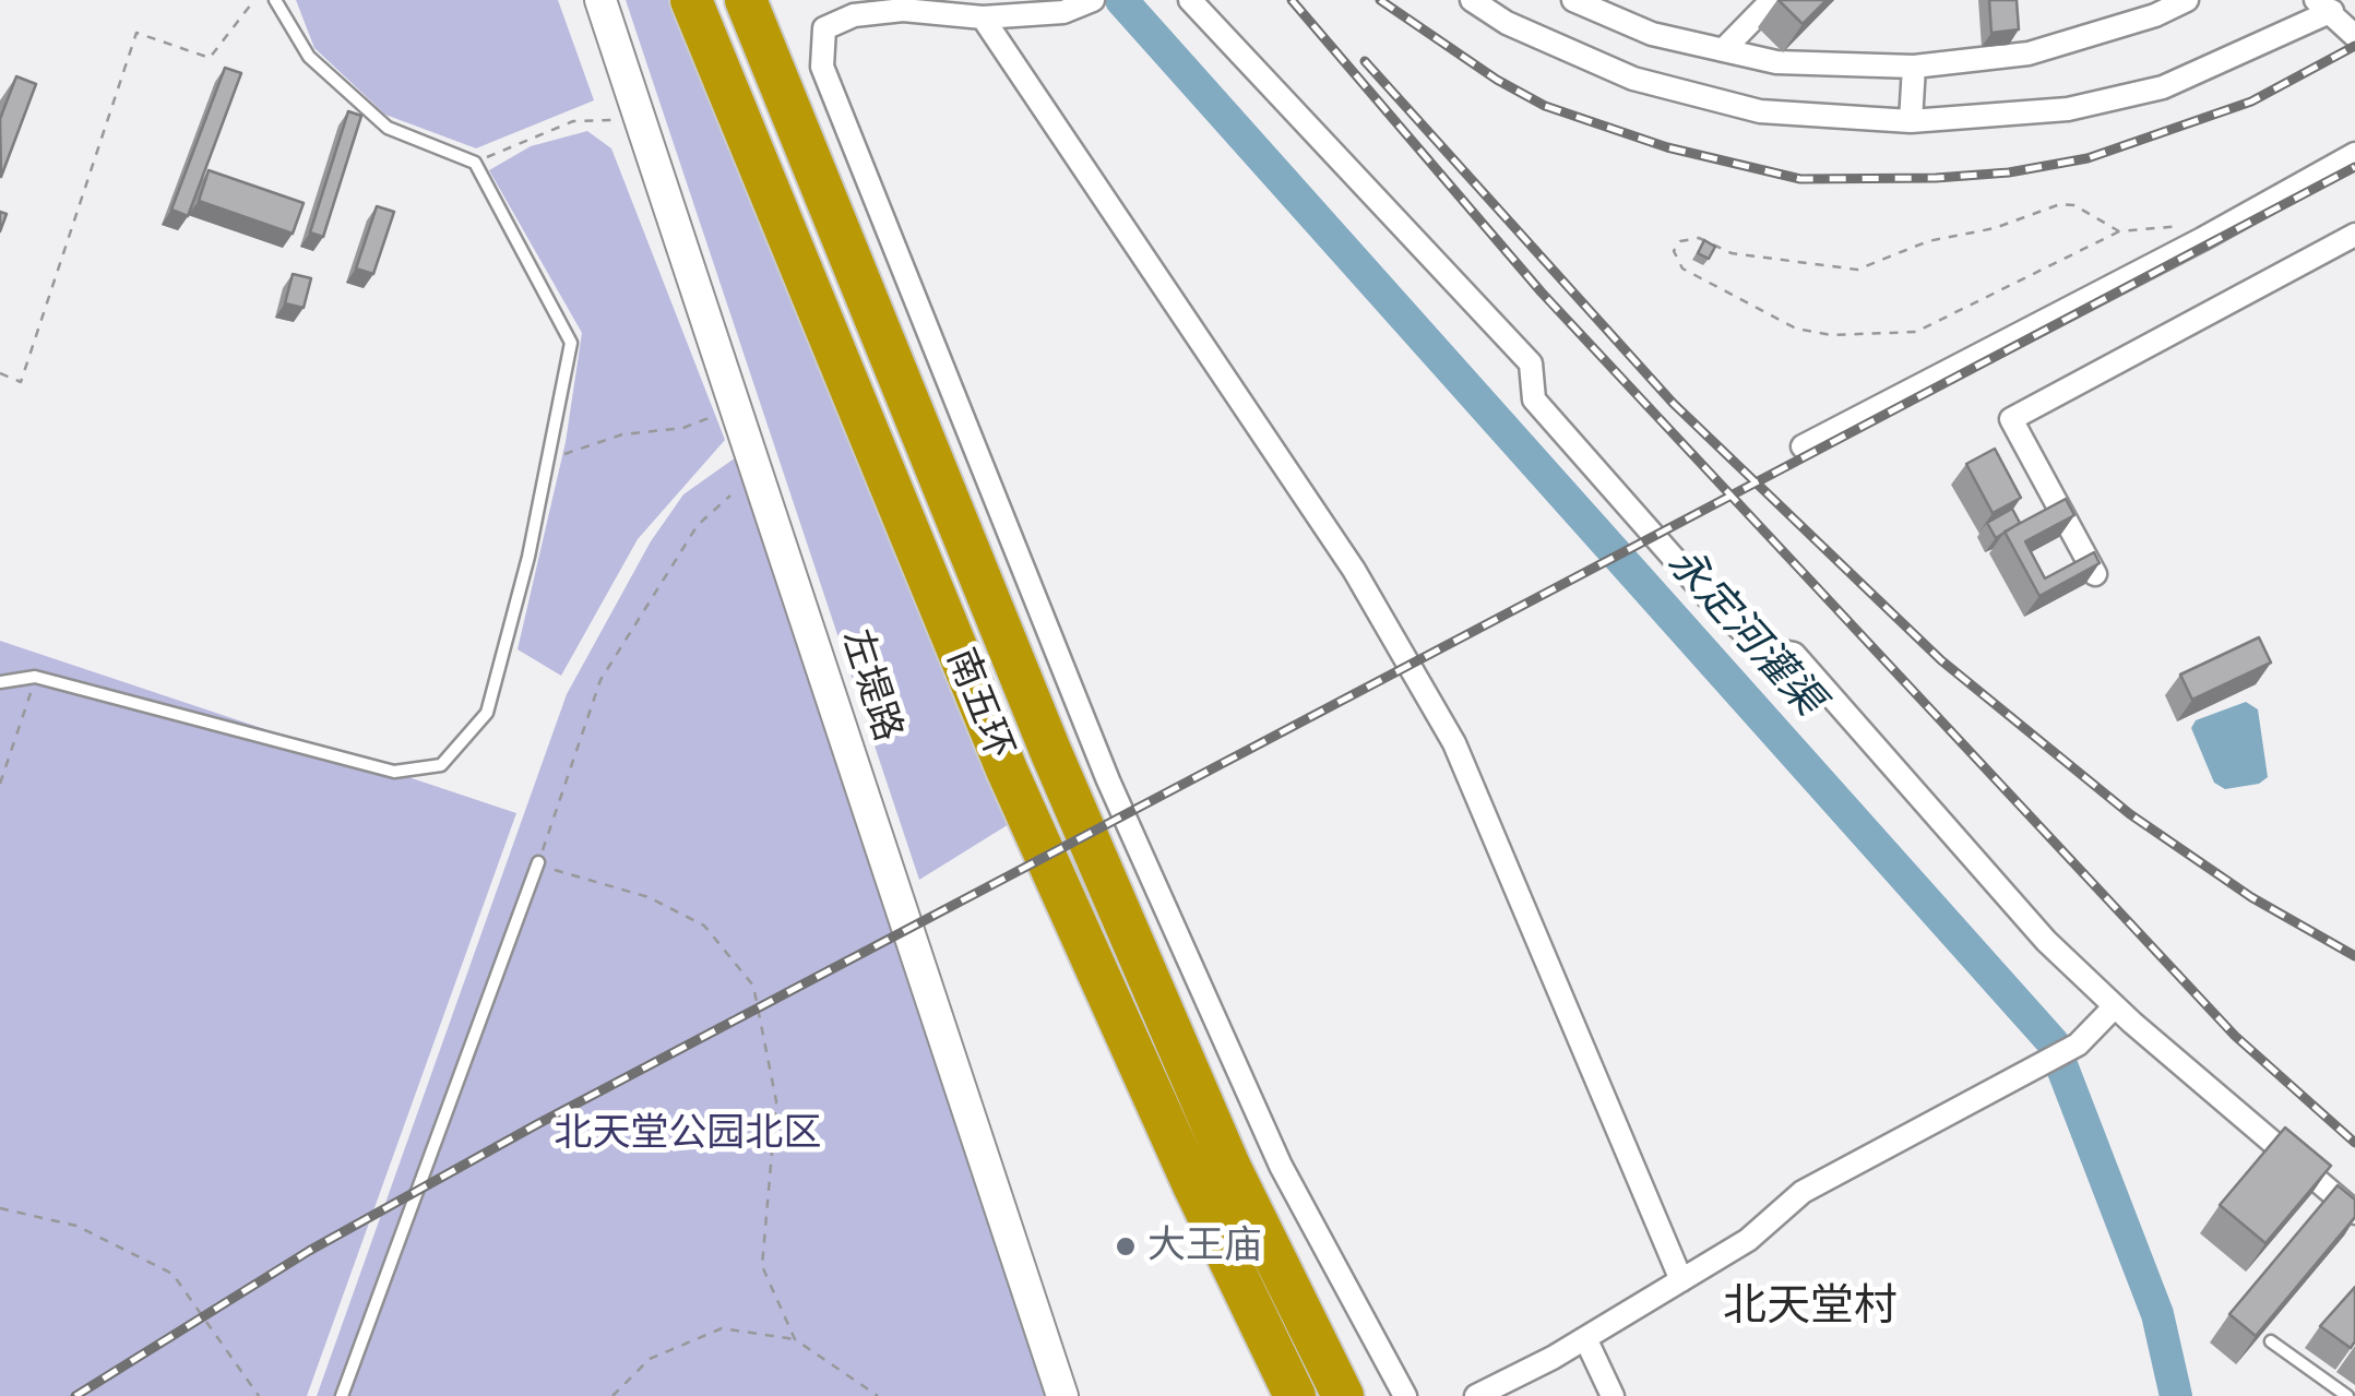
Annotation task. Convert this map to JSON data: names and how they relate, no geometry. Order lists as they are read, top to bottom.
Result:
{
  "streets": {
    "highway": ["南五环"],
    "main road": ["左堤路"]
  },
  "districts": ["北天堂村"],
  "water": ["永定河灌渠"],
  "parks": ["北天堂公园北区"],
  "places": ["大王庙"]
}
